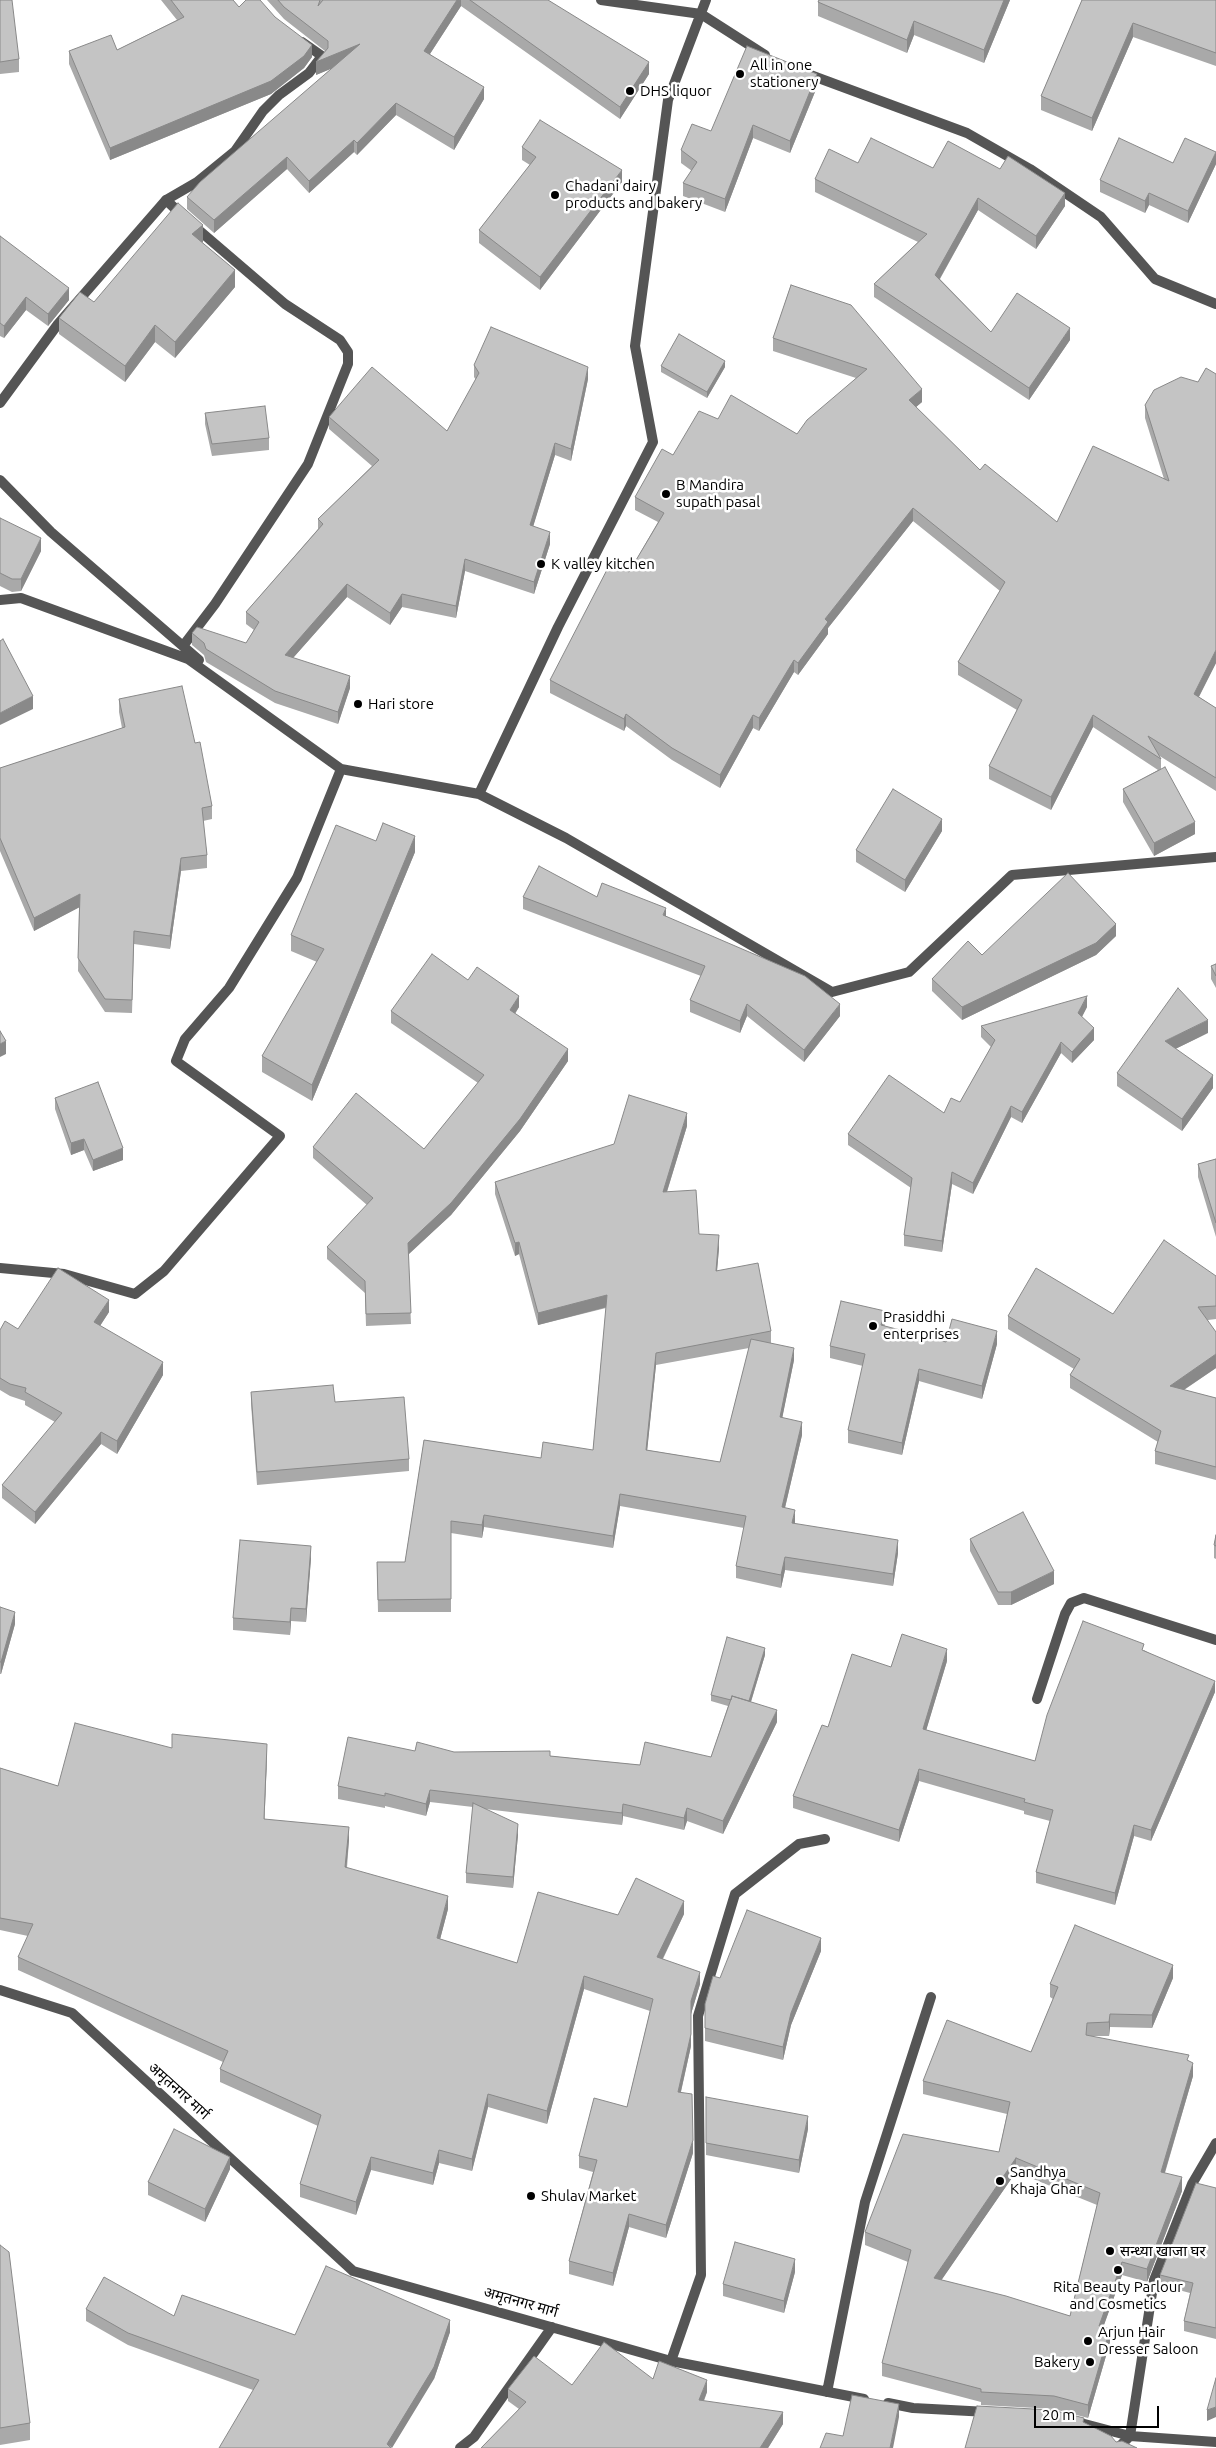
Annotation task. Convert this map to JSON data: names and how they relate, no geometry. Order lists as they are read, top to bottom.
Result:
{
  "streets": {
    "street": ["अमृतनगर मार्ग"]
  },
  "places": [
    "All in one stationery",
    "DHS liquor",
    "Chadani dairy products and bakery",
    "B Mandira supath pasal",
    "K valley kitchen",
    "Hari store",
    "Prasiddhi enterprises",
    "Sandhya Khaja Ghar",
    "Shulav Market",
    "सन्ध्या खाजा घर",
    "Rita Beauty Parlour and Cosmetics",
    "Arjun Hair Dresser Saloon",
    "Bakery"
  ],
  "scale_bar": "20 m"
}
